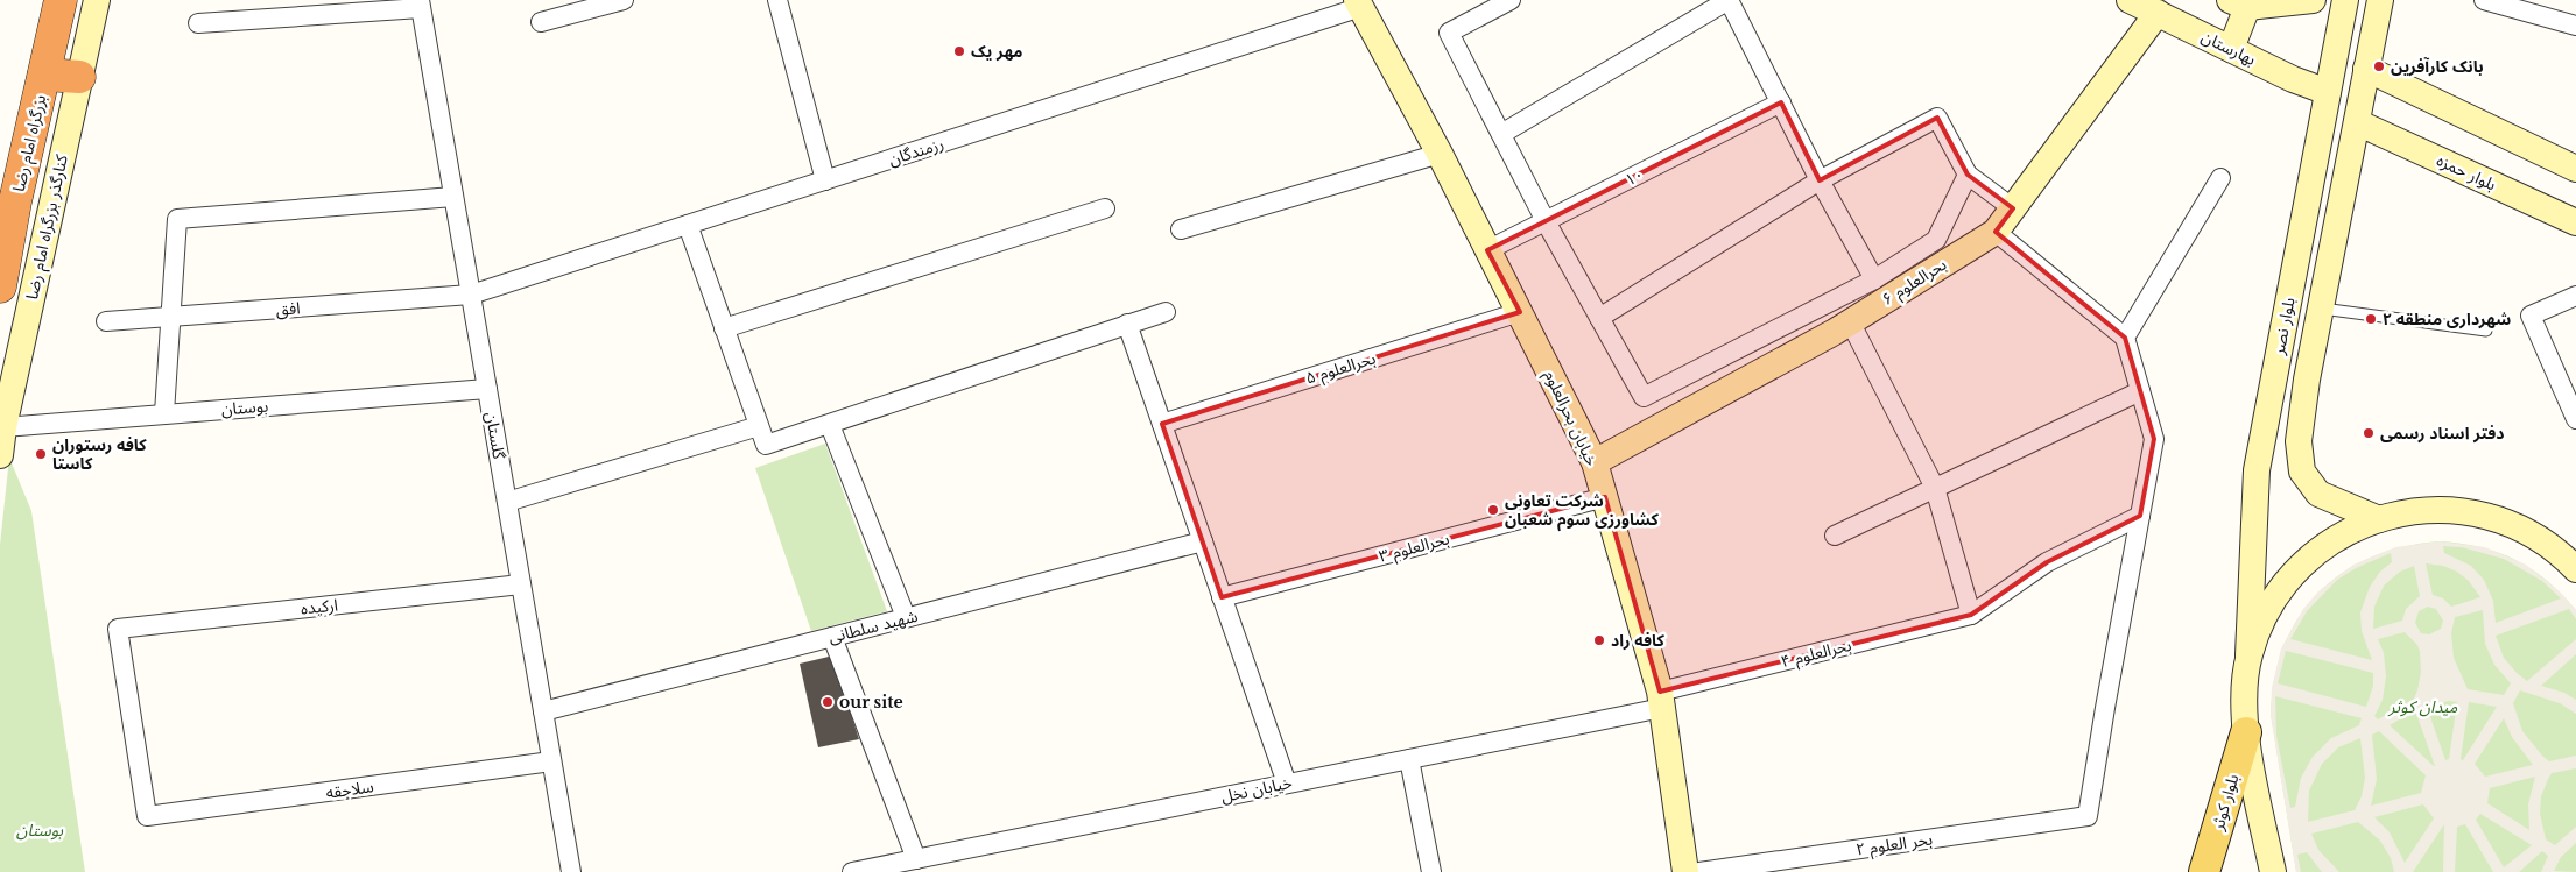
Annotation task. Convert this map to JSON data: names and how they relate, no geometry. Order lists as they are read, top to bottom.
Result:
{
  "streets": {
    "highway": ["بزرگراه امام رضا"],
    "main road": [
      "بهارستان",
      "بلوار حمزه",
      "کنارگذر بزرگراه امام رضا",
      "بحرالعلوم ۶",
      "بلوار نصر",
      "خیابان بحرالعلوم",
      "بلوار کوثر"
    ],
    "street": [
      "رزمندگان",
      "۱۰",
      "افق",
      "بحرالعلوم ۵",
      "بوستان",
      "گلستان",
      "بحرالعلوم ۳",
      "ارکیده",
      "شهید سلطانی",
      "بحرالعلوم ۴",
      "سلاجقه",
      "خیابان نخل",
      "بحر العلوم ۲"
    ]
  },
  "crossings": [
    ["بهارستان", "بحرالعلوم ۶"],
    ["بهارستان", "بلوار نصر"],
    ["رزمندگان", "افق"],
    ["رزمندگان", "خیابان بحرالعلوم"],
    ["رزمندگان", "گلستان"],
    ["بلوار حمزه", "بلوار نصر"],
    ["۱۰", "خیابان بحرالعلوم"],
    ["کنارگذر بزرگراه امام رضا", "بوستان"],
    ["بحرالعلوم ۶", "خیابان بحرالعلوم"],
    ["افق", "گلستان"],
    ["بحرالعلوم ۵", "خیابان بحرالعلوم"],
    ["بوستان", "گلستان"],
    ["خیابان بحرالعلوم", "بحرالعلوم ۳"],
    ["خیابان بحرالعلوم", "بحرالعلوم ۴"],
    ["خیابان بحرالعلوم", "خیابان نخل"],
    ["گلستان", "ارکیده"],
    ["گلستان", "شهید سلطانی"],
    ["گلستان", "سلاجقه"],
    ["ارکیده", "سلاجقه"],
    ["بحرالعلوم ۴", "خیابان نخل"]
  ],
  "parks": ["میدان کوثر", "بوستان"],
  "places": [
    "مهر یک",
    "بانک کارآفرین",
    "شهرداری منطقه ۲",
    "دفتر اسناد رسمی",
    "کافه رستوران کاستا",
    "شرکت تعاونی کشاورزی سوم شعبان",
    "کافه راد",
    "our site"
  ]
}
